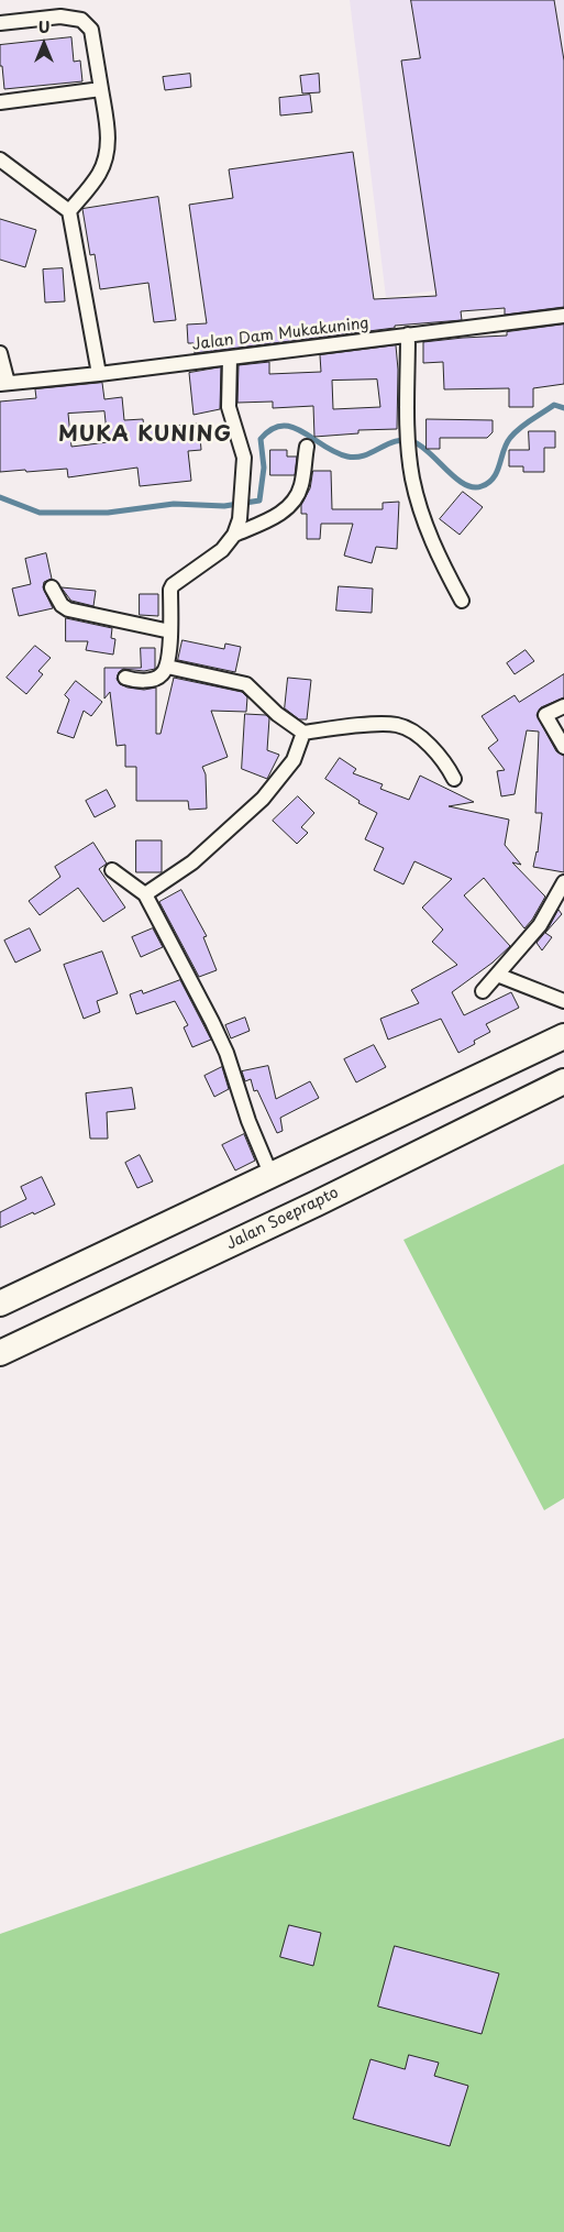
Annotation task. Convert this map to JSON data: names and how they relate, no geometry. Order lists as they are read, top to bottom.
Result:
{
  "streets": {
    "highway": ["Jalan Soeprapto"],
    "street": ["Jalan Dam Mukakuning"]
  },
  "districts": ["MUKA KUNING"],
  "north": "top"
}
